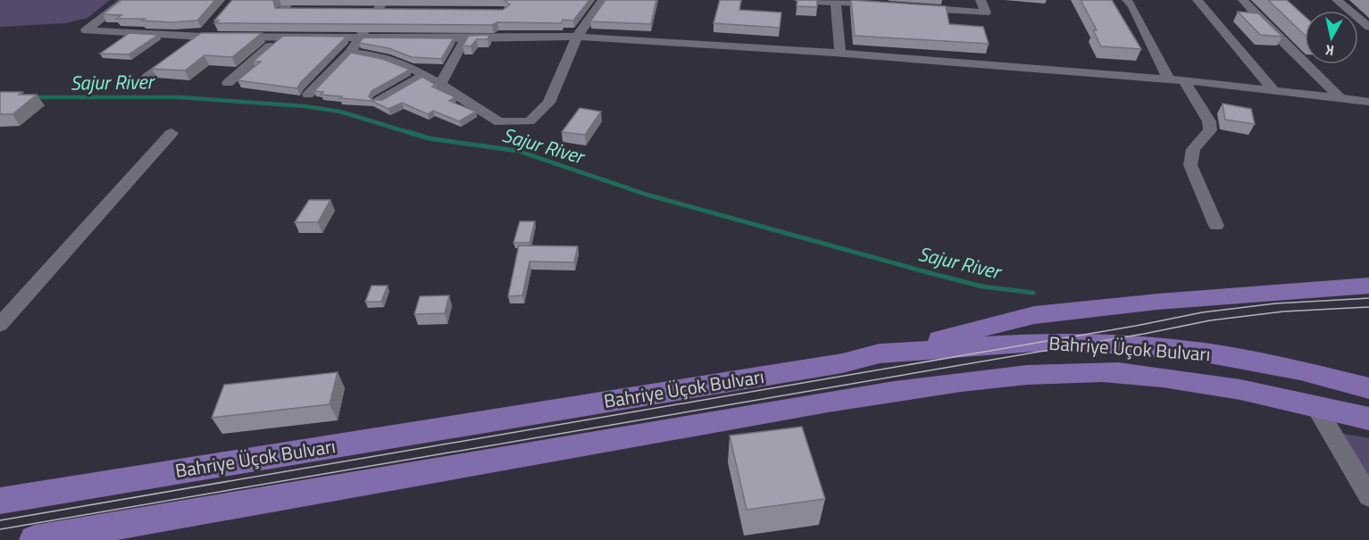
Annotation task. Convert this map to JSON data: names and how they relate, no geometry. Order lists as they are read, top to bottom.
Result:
{
  "streets": {
    "main road": ["Bahriye Üçok Bulvarı"]
  },
  "water": ["Sajur River"],
  "north": "bottom"
}
